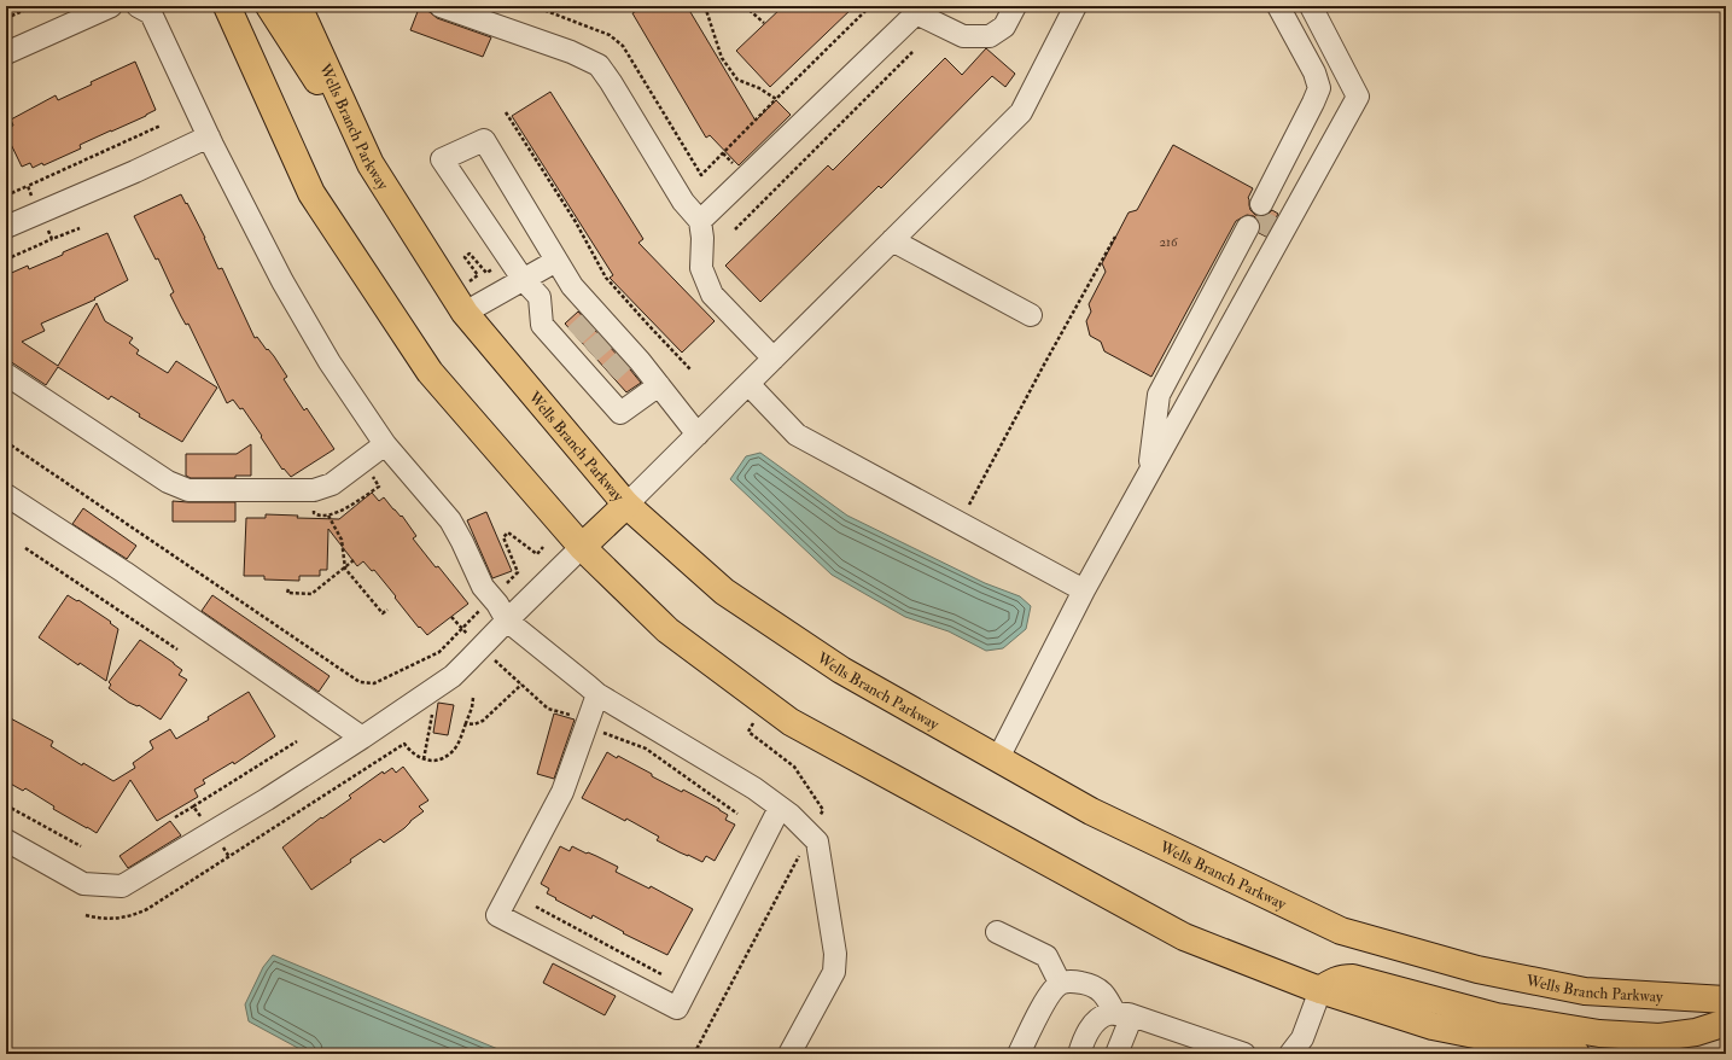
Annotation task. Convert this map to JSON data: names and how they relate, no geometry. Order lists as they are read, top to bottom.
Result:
{
  "streets": {
    "main road": ["Wells Branch Parkway"]
  },
  "house_numbers": ["216"]
}
